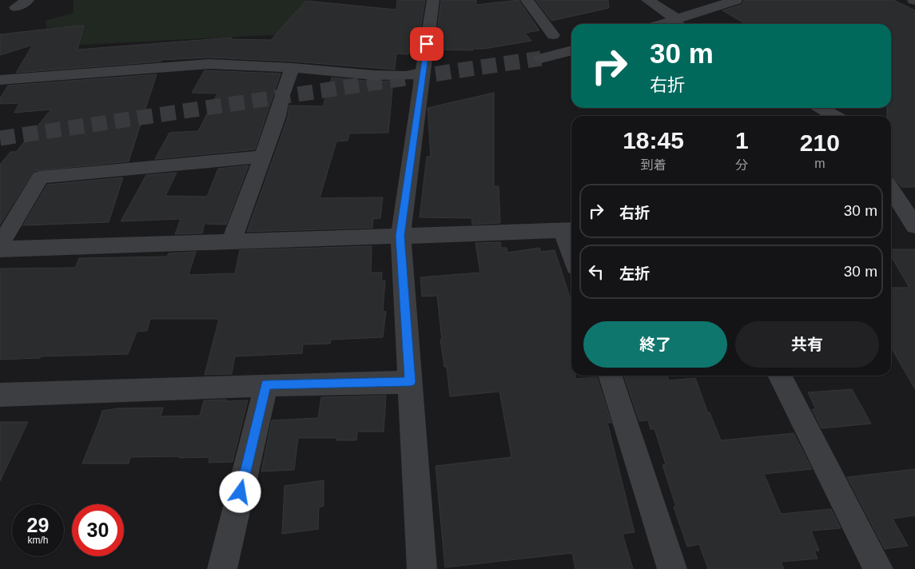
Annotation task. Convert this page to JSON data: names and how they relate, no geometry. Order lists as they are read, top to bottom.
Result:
{
  "page": {
    "turn": ["30 m", "右折"],
    "eta": [
      "18:45",
      "到着",
      "1",
      "分",
      "210",
      "m"
    ],
    "list": [
      {
        "name": "右折",
        "value": "30 m"
      },
      {
        "name": "左折",
        "value": "30 m"
      }
    ],
    "buttons": ["終了", "共有"],
    "speed": "29 km/h",
    "limit": "30"
  }
}
